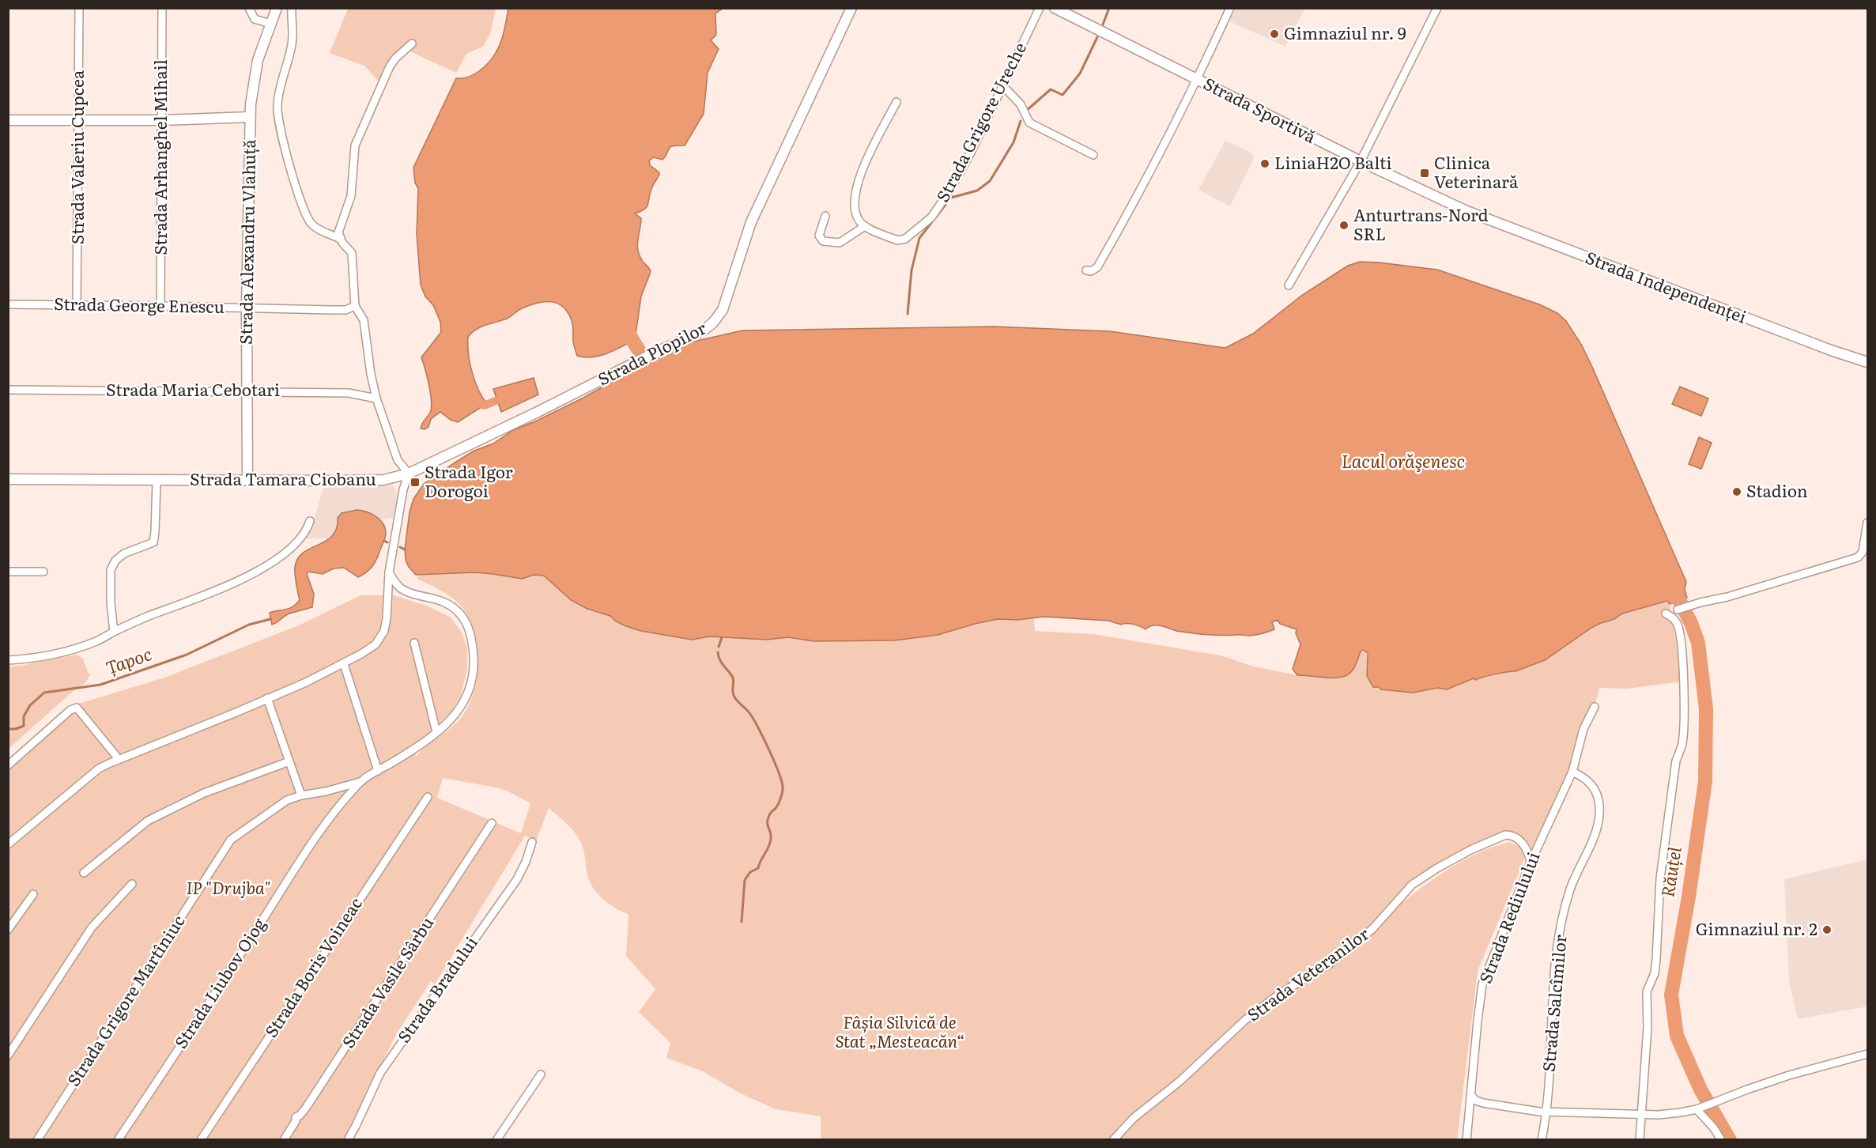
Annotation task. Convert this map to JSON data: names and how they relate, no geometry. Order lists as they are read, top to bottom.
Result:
{
  "streets": {
    "street": [
      "Strada Sportivă",
      "Strada Grigore Ureche",
      "Strada Valeriu Cupcea",
      "Strada Arhanghel Mihail",
      "Strada Аlexandru Vlahuță",
      "Strada Independenței",
      "Strada George Enescu",
      "Strada Plopilor",
      "Strada Maria Cebotari",
      "Strada Tamara Ciobanu",
      "Strada Rediulului",
      "Strada Boris Voineac",
      "Strada Veteranilor",
      "Strada Vasile Sârbu",
      "Strada Liubov Ojog",
      "Strada Bradului",
      "Strada Grigore Martîniuc",
      "Strada Salcîmilor"
    ]
  },
  "crossings": [
    ["Strada Sportivă", "Strada Independenței"],
    ["Strada Valeriu Cupcea", "Strada George Enescu"],
    ["Strada Arhanghel Mihail", "Strada George Enescu"],
    ["Strada Аlexandru Vlahuță", "Strada George Enescu"],
    ["Strada Аlexandru Vlahuță", "Strada Maria Cebotari"],
    ["Strada Аlexandru Vlahuță", "Strada Tamara Ciobanu"],
    ["Strada Plopilor", "Strada Tamara Ciobanu"],
    ["Strada Rediulului", "Strada Veteranilor"],
    ["Strada Rediulului", "Strada Salcîmilor"],
    ["Strada Liubov Ojog", "Strada Grigore Martîniuc"]
  ],
  "water": ["Lacul orăşenesc", "Țapoc", "Răuțel"],
  "parks": ["IP \"Drujba\"", "Fâșia Silvică de Stat „Mesteacăn“"],
  "places": {
    "other": [
      "Gimnaziul nr. 9",
      "LiniaH2O Balti",
      "Anturtrans-Nord SRL",
      "Stadion",
      "Gimnaziul nr. 2"
    ],
    "transit": ["Clinica Veterinară", "Strada Igor Dorogoi"]
  }
}
